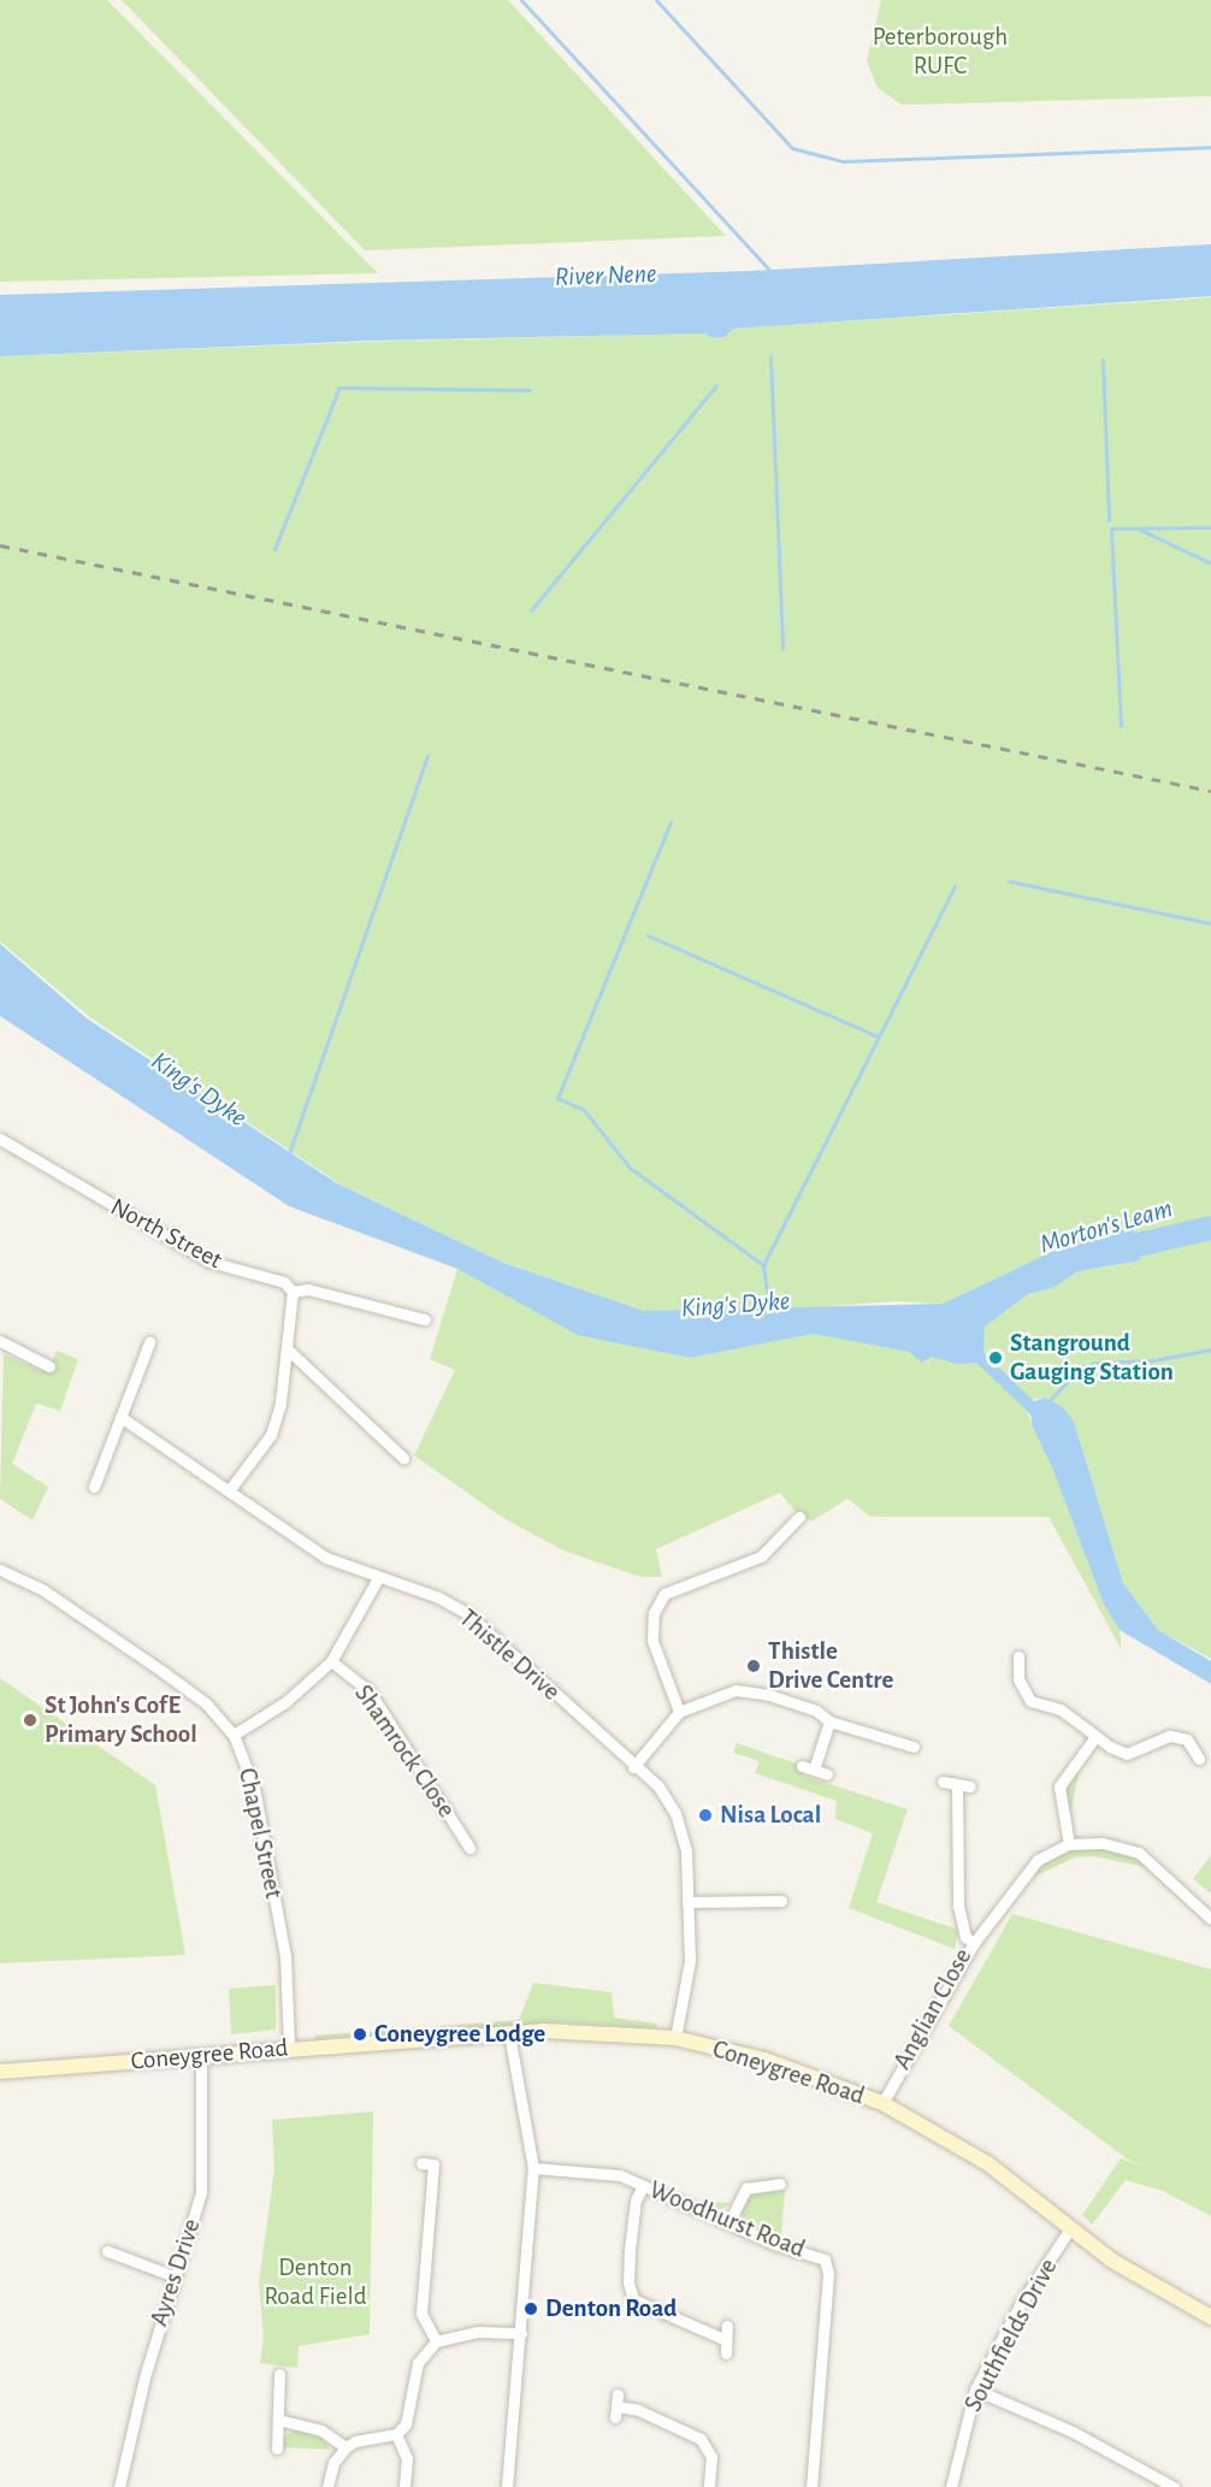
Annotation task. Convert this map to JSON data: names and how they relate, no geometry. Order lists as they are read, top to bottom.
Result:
{
  "streets": {
    "street": [
      "North Street",
      "Thistle Drive",
      "Shamrock Close",
      "Chapel Street",
      "Anglian Close",
      "Coneygree Road",
      "Woodhurst Road",
      "Ayres Drive",
      "Southfields Drive"
    ]
  },
  "crossings": [
    ["Thistle Drive", "Coneygree Road"],
    ["Chapel Street", "Coneygree Road"],
    ["Anglian Close", "Coneygree Road"],
    ["Coneygree Road", "Ayres Drive"],
    ["Coneygree Road", "Southfields Drive"]
  ],
  "water": ["River Nene", "King's Dyke", "Morton's Leam"],
  "parks": ["Peterborough RUFC", "Denton Road Field"],
  "places": [
    "Stanground Gauging Station",
    "Thistle Drive Centre",
    "St John's CofE Primary School",
    "Nisa Local",
    "Coneygree Lodge",
    "Denton Road"
  ]
}
